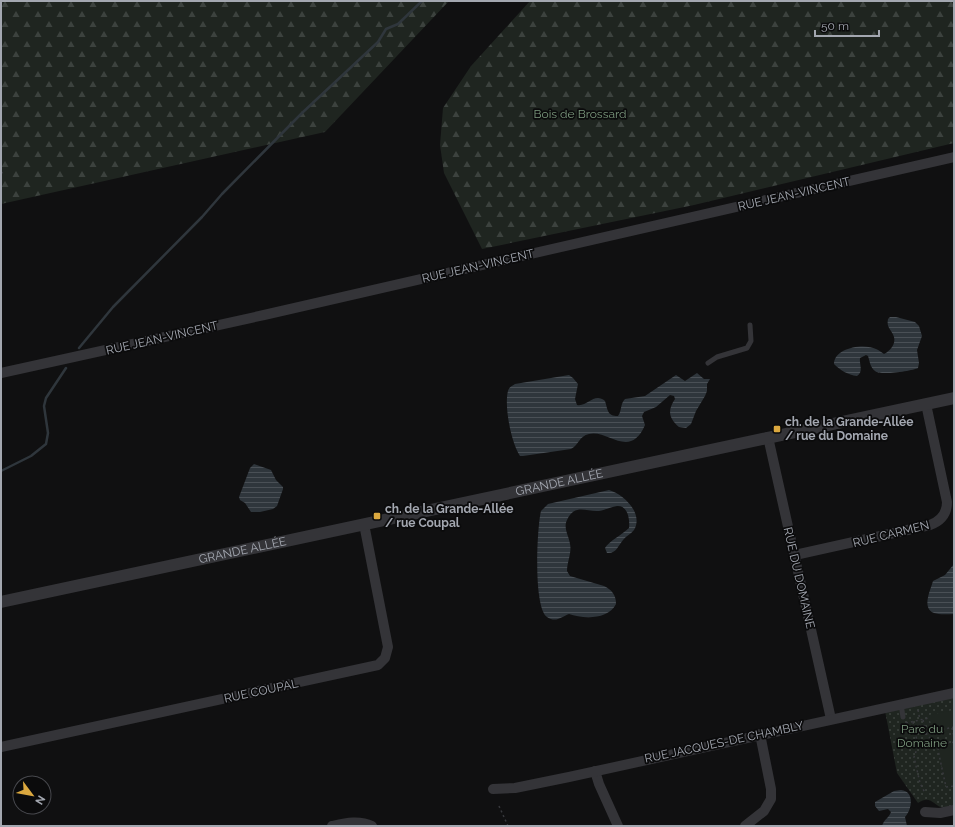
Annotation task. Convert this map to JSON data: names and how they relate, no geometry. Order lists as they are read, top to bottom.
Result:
{
  "streets": {
    "street": [
      "RUE JEAN-VINCENT",
      "GRANDE ALLÉE",
      "RUE CARMEN",
      "RUE DU DOMAINE",
      "RUE COUPAL",
      "RUE JACQUES-DE CHAMBLY"
    ]
  },
  "crossings": [
    ["GRANDE ALLÉE", "RUE CARMEN"],
    ["GRANDE ALLÉE", "RUE DU DOMAINE"],
    ["GRANDE ALLÉE", "RUE COUPAL"],
    ["RUE CARMEN", "RUE DU DOMAINE"],
    ["RUE DU DOMAINE", "RUE JACQUES-DE CHAMBLY"]
  ],
  "parks": ["Bois de Brossard", "Parc du Domaine"],
  "places": {
    "transit": ["ch. de la Grande-Allée / rue du Domaine", "ch. de la Grande-Allée / rue Coupal"]
  },
  "scale_bar": "50 m",
  "north": "bottom right"
}
